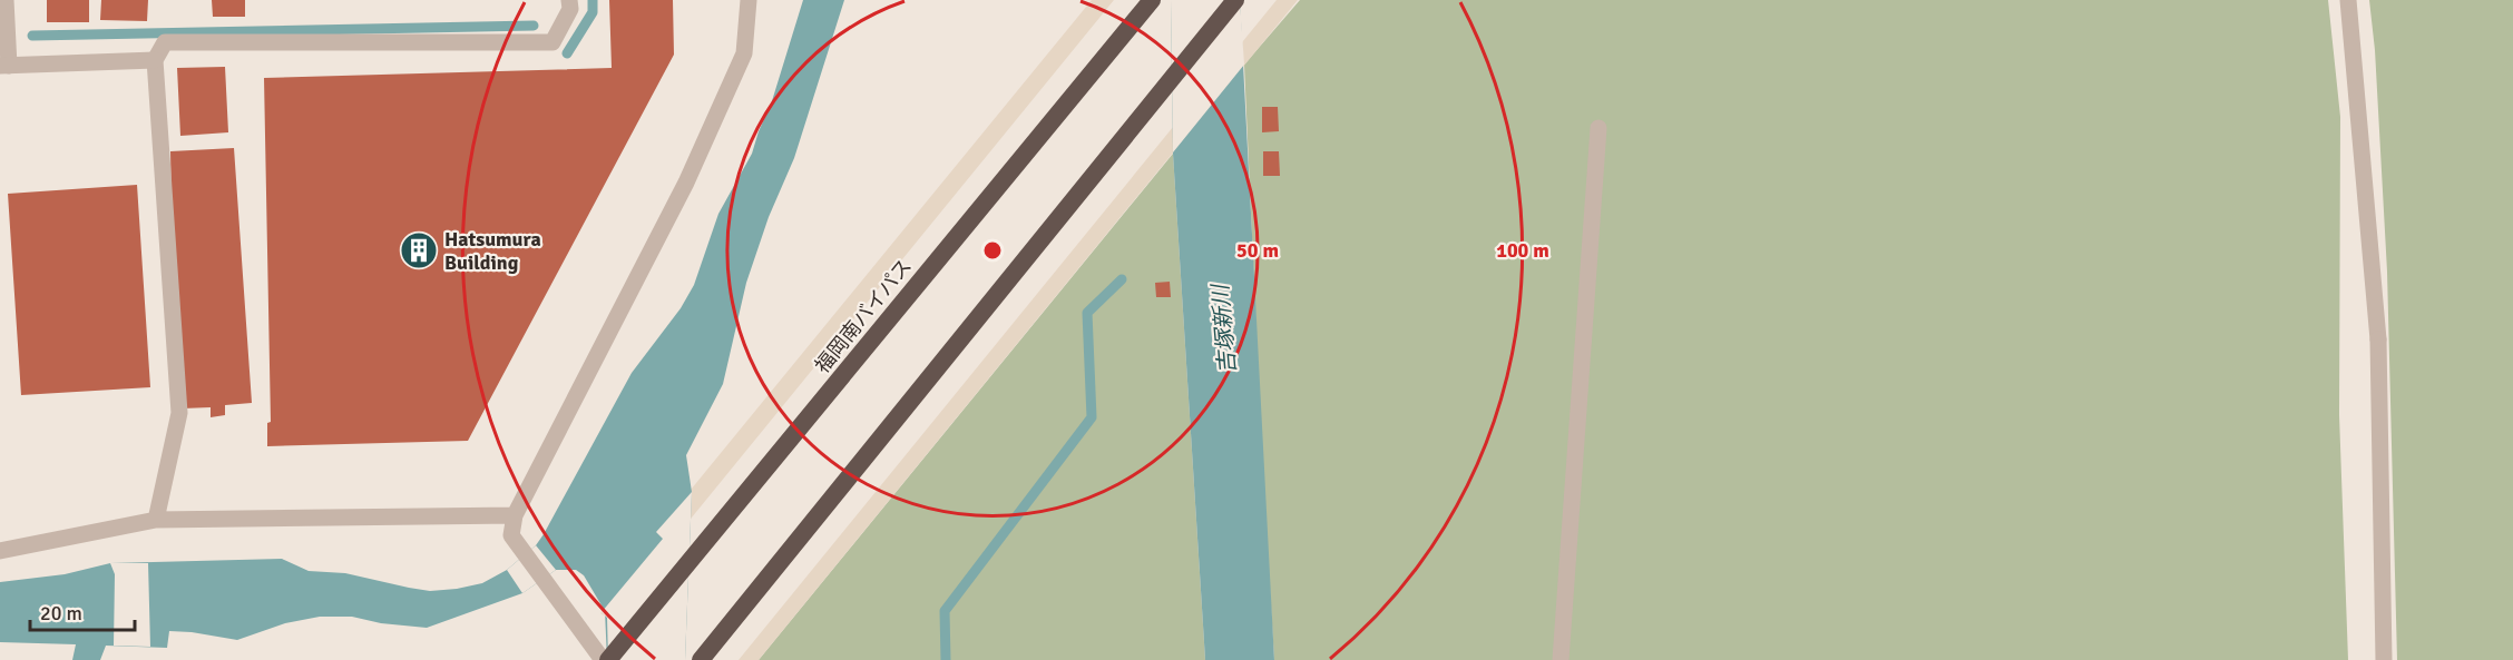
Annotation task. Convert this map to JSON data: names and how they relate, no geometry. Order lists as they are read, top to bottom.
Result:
{
  "streets": {
    "highway": ["福岡南バイパス"]
  },
  "water": ["吉塚新川"],
  "places": {
    "building": ["Hatsumura Building"]
  },
  "scale_bar": "20 m",
  "rings": ["50 m", "100 m"]
}
